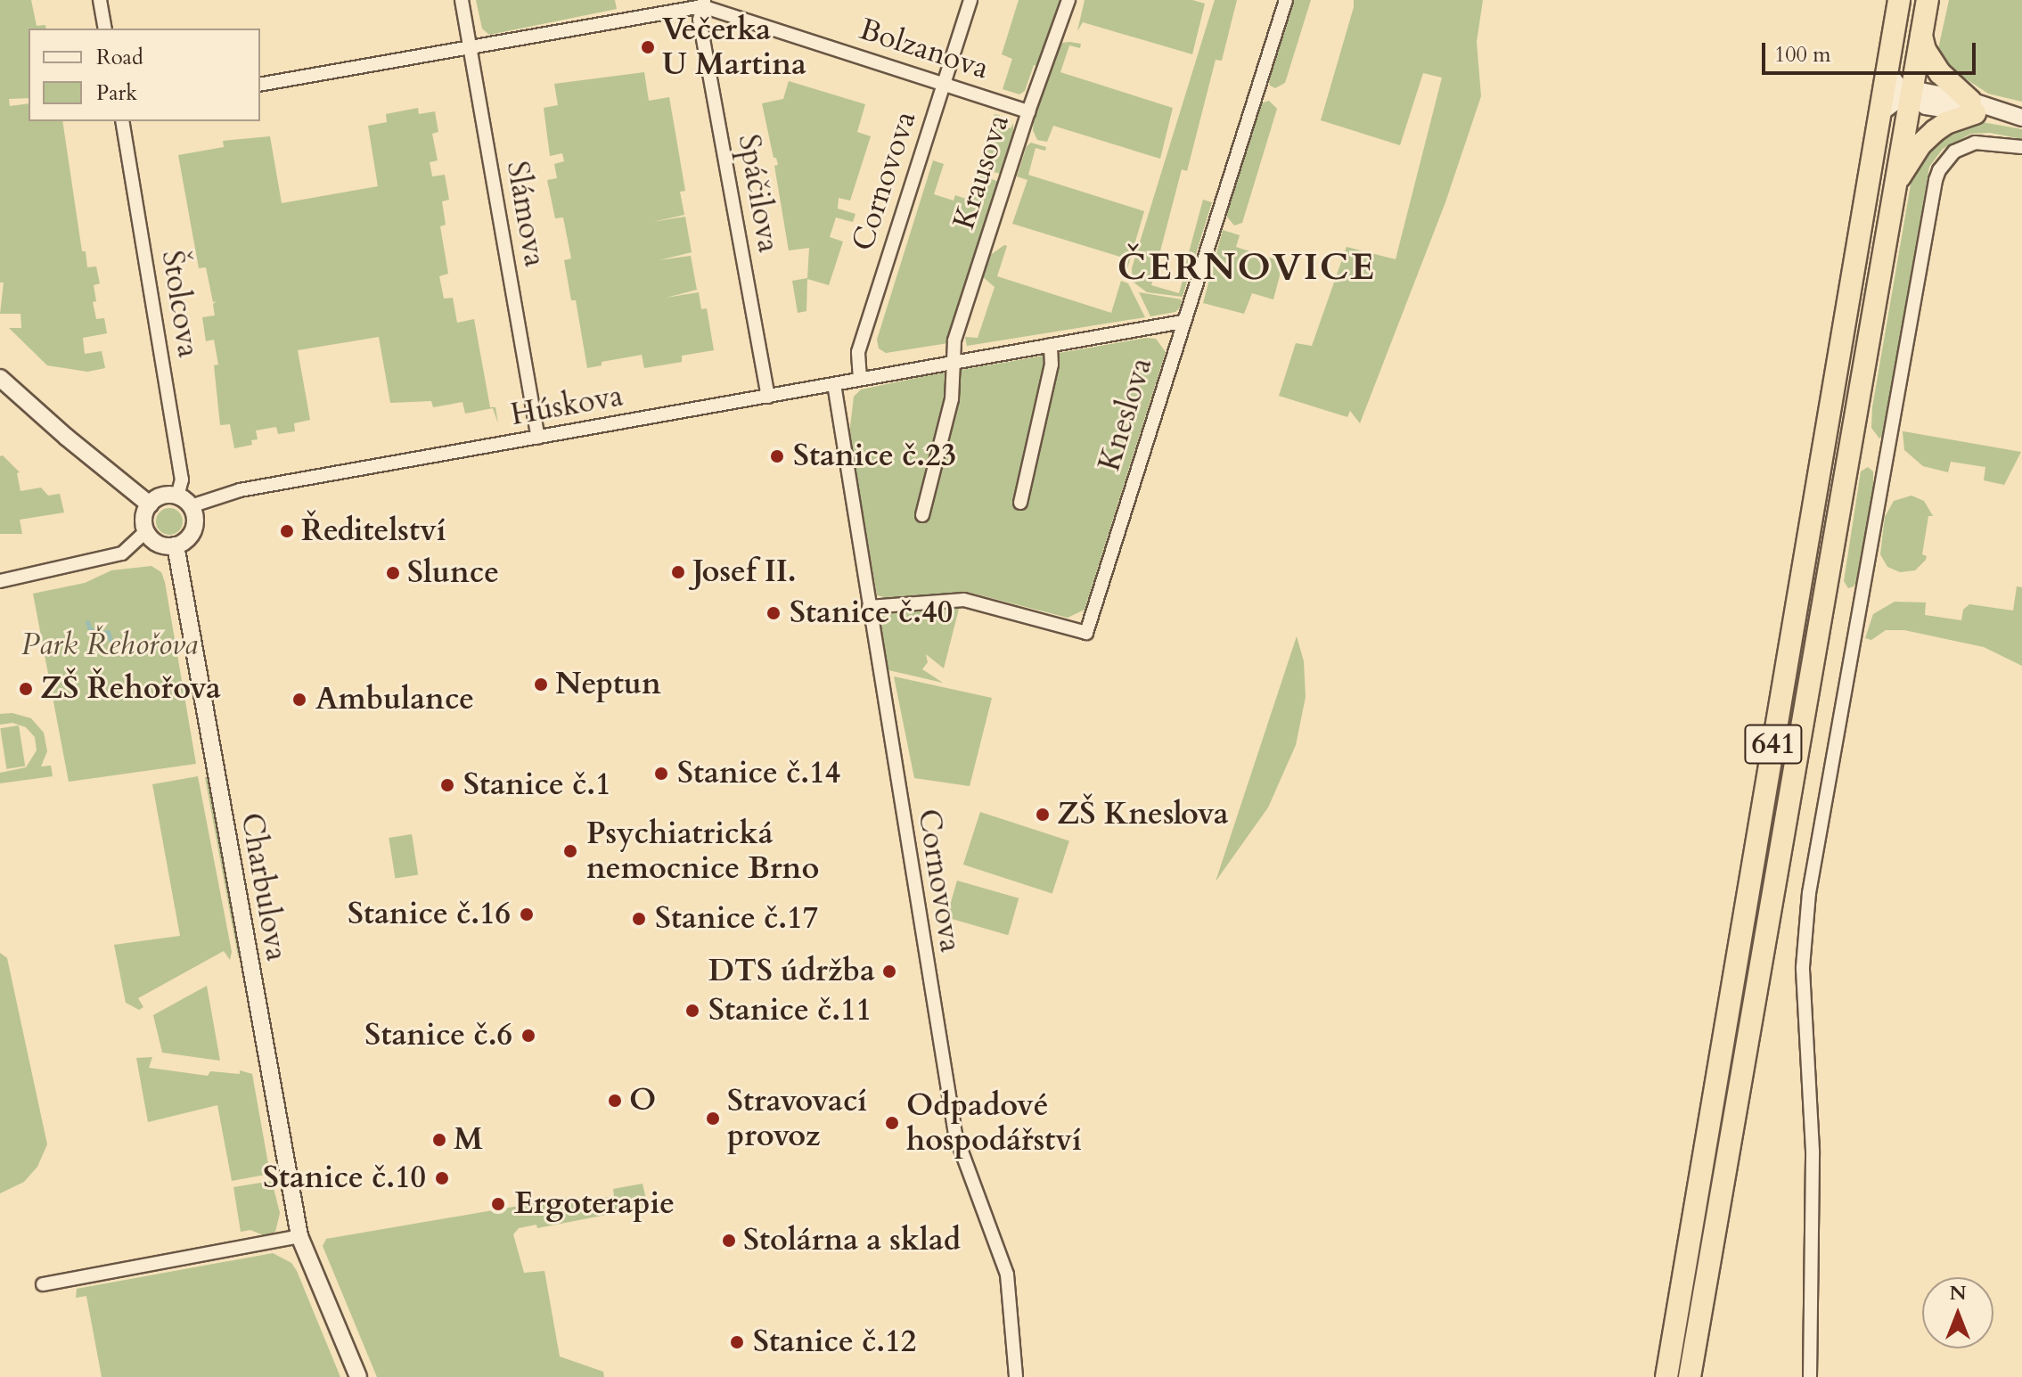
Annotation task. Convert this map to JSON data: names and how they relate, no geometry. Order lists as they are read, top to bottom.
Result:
{
  "streets": {
    "highway": ["641"],
    "street": [
      "Bolzanova",
      "Krausova",
      "Cornovova",
      "Spáčilova",
      "Slámova",
      "Štolcova",
      "Húskova",
      "Kneslova",
      "Charbulova"
    ]
  },
  "crossings": [
    ["Bolzanova", "Krausova"],
    ["Bolzanova", "Cornovova"],
    ["Bolzanova", "Spáčilova"],
    ["Bolzanova", "Slámova"],
    ["Krausova", "Húskova"],
    ["Cornovova", "Húskova"],
    ["Cornovova", "Kneslova"],
    ["Spáčilova", "Húskova"],
    ["Slámova", "Húskova"],
    ["Štolcova", "Húskova"],
    ["Štolcova", "Charbulova"],
    ["Húskova", "Kneslova"],
    ["Húskova", "Charbulova"]
  ],
  "districts": ["ČERNOVICE"],
  "parks": ["Park Řehořova"],
  "places": [
    "Večerka U Martina",
    "Stanice č.23",
    "Ředitelství",
    "Josef II.",
    "Slunce",
    "Stanice č.40",
    "Neptun",
    "ZŠ Řehořova",
    "Ambulance",
    "Stanice č.14",
    "Stanice č.1",
    "ZŠ Kneslova",
    "Psychiatrická nemocnice Brno",
    "Stanice č.16",
    "Stanice č.17",
    "DTS údržba",
    "Stanice č.11",
    "Stanice č.6",
    "O",
    "Stravovací provoz",
    "Odpadové hospodářství",
    "M",
    "Stanice č.10",
    "Ergoterapie",
    "Stolárna a sklad",
    "Stanice č.12"
  ],
  "legend": ["Road", "Park"],
  "scale_bar": "100 m",
  "north": "top"
}
